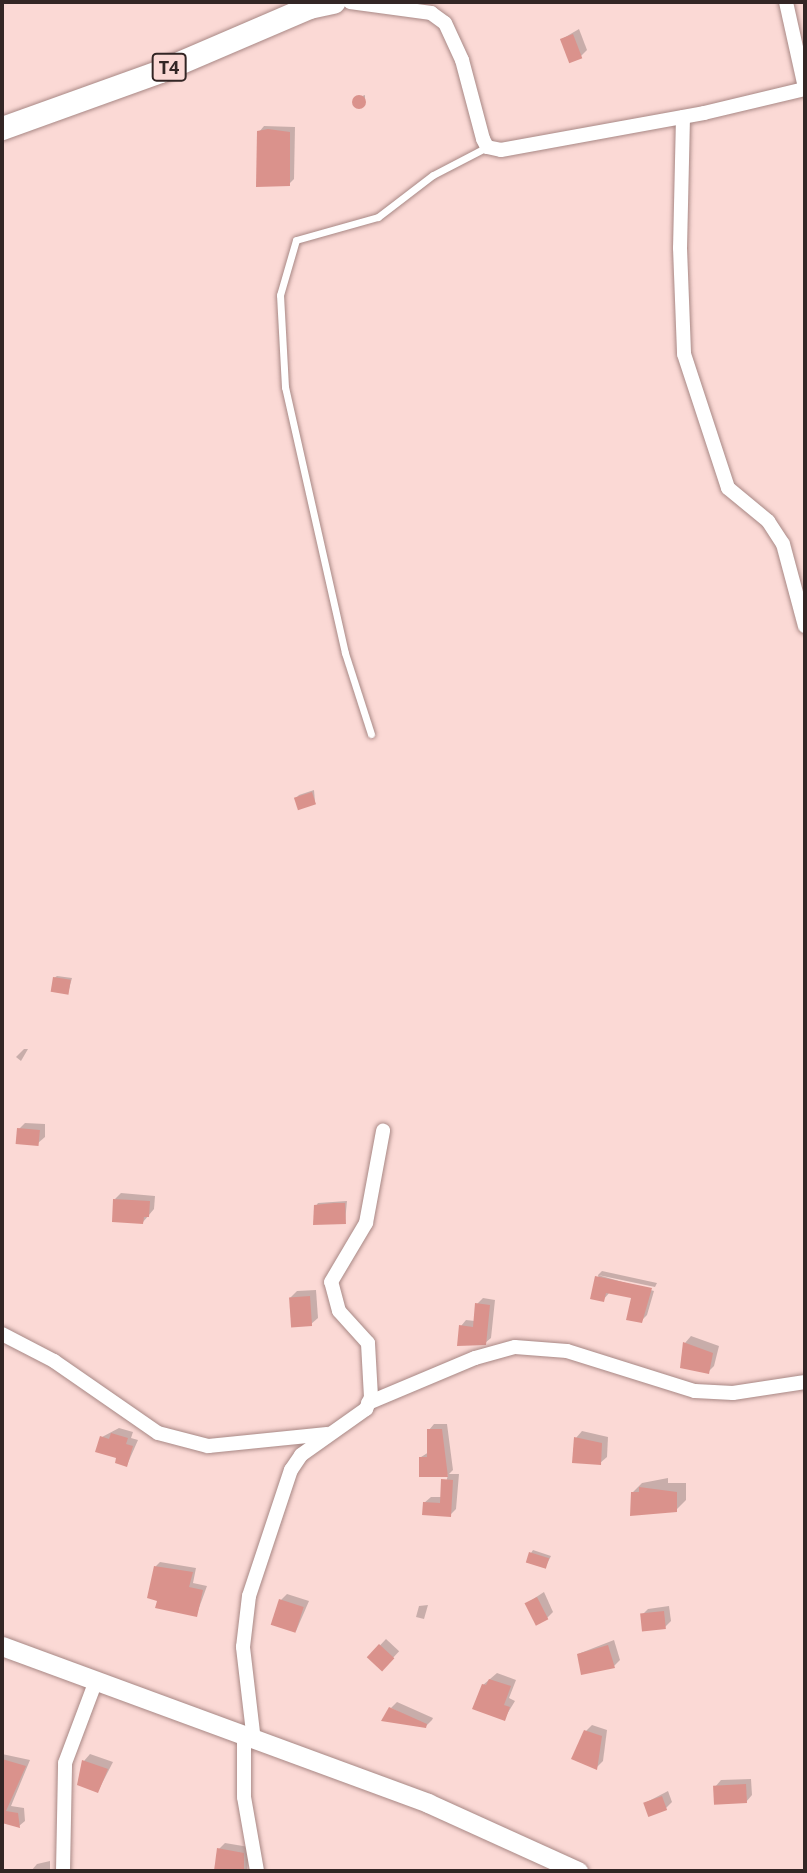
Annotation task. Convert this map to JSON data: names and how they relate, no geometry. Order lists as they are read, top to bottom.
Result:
{
  "streets": {
    "highway": ["T4"]
  }
}
